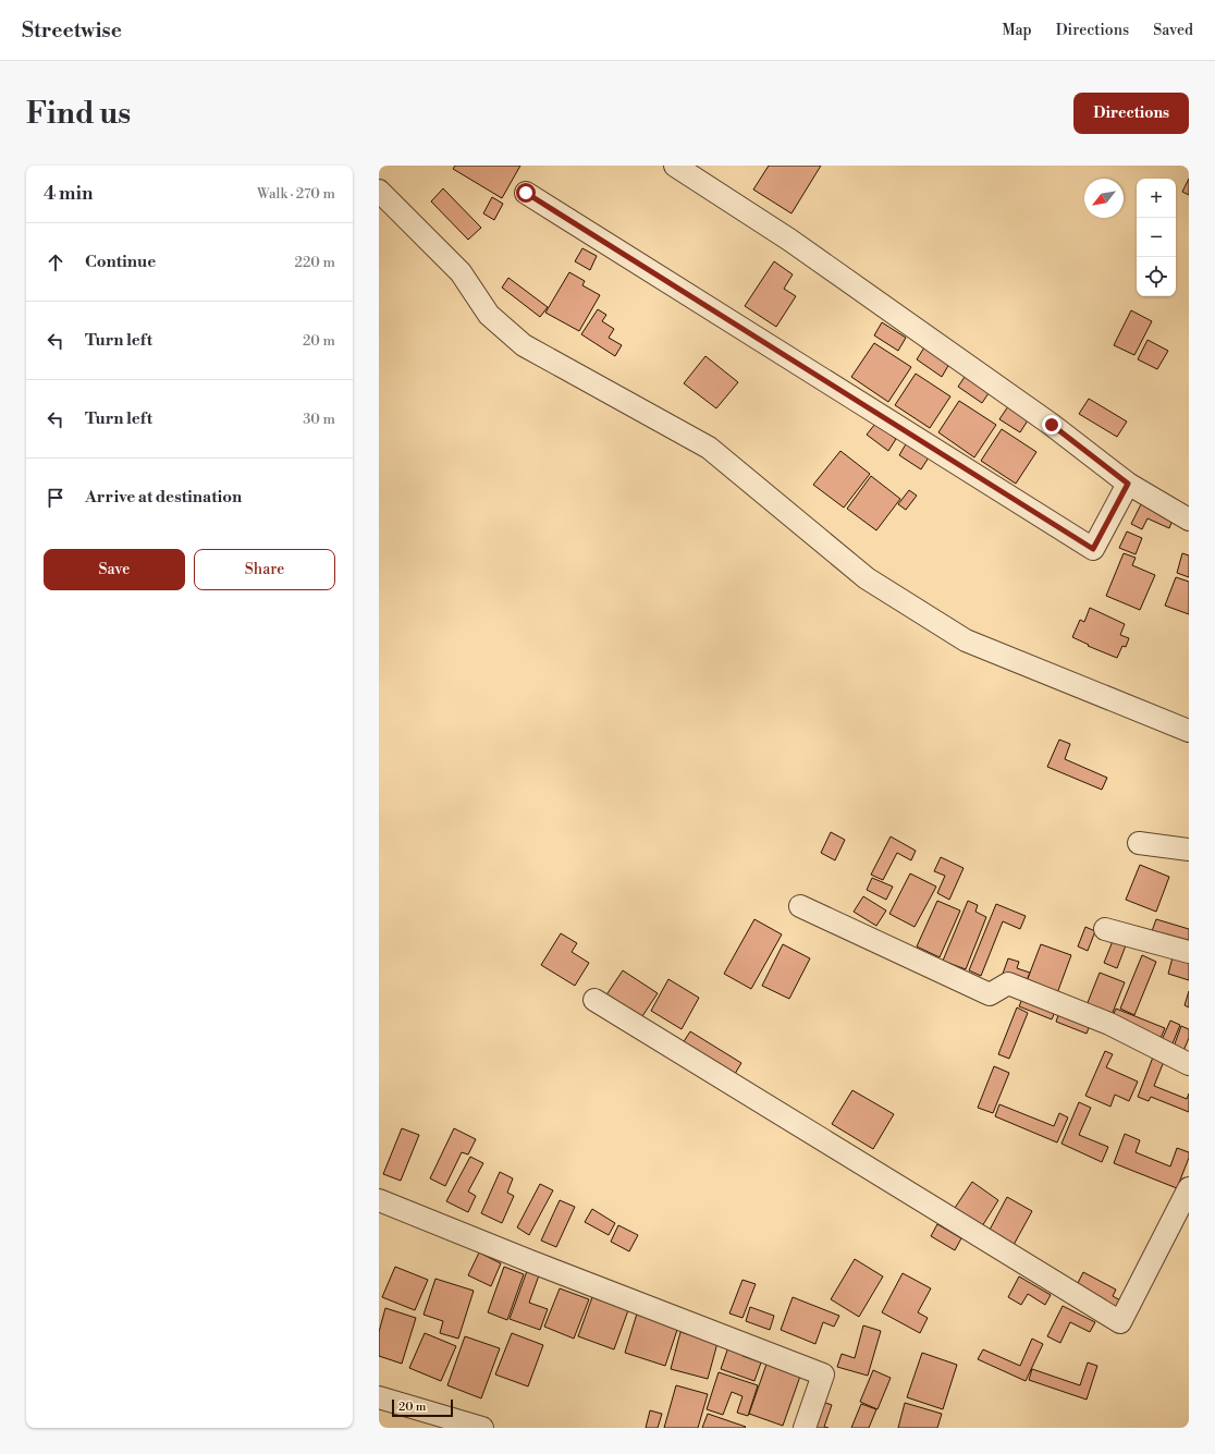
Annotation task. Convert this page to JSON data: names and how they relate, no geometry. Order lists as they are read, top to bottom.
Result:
{
  "scale_bar": "20 m",
  "north": "bottom left",
  "page": {
    "header": "Streetwise",
    "nav": ["Map", "Directions", "Saved"],
    "buttons": [
      "Directions",
      ["Save", "Share"]
    ],
    "title": "Find us",
    "heading": ["4 min", "Walk · 270 m"],
    "map_buttons": ["+", "−"],
    "list": [
      ["Continue", "220 m"],
      ["Turn left", "20 m"],
      ["Turn left", "30 m"],
      "Arrive at destination"
    ],
    "scale": "20 m"
  }
}
